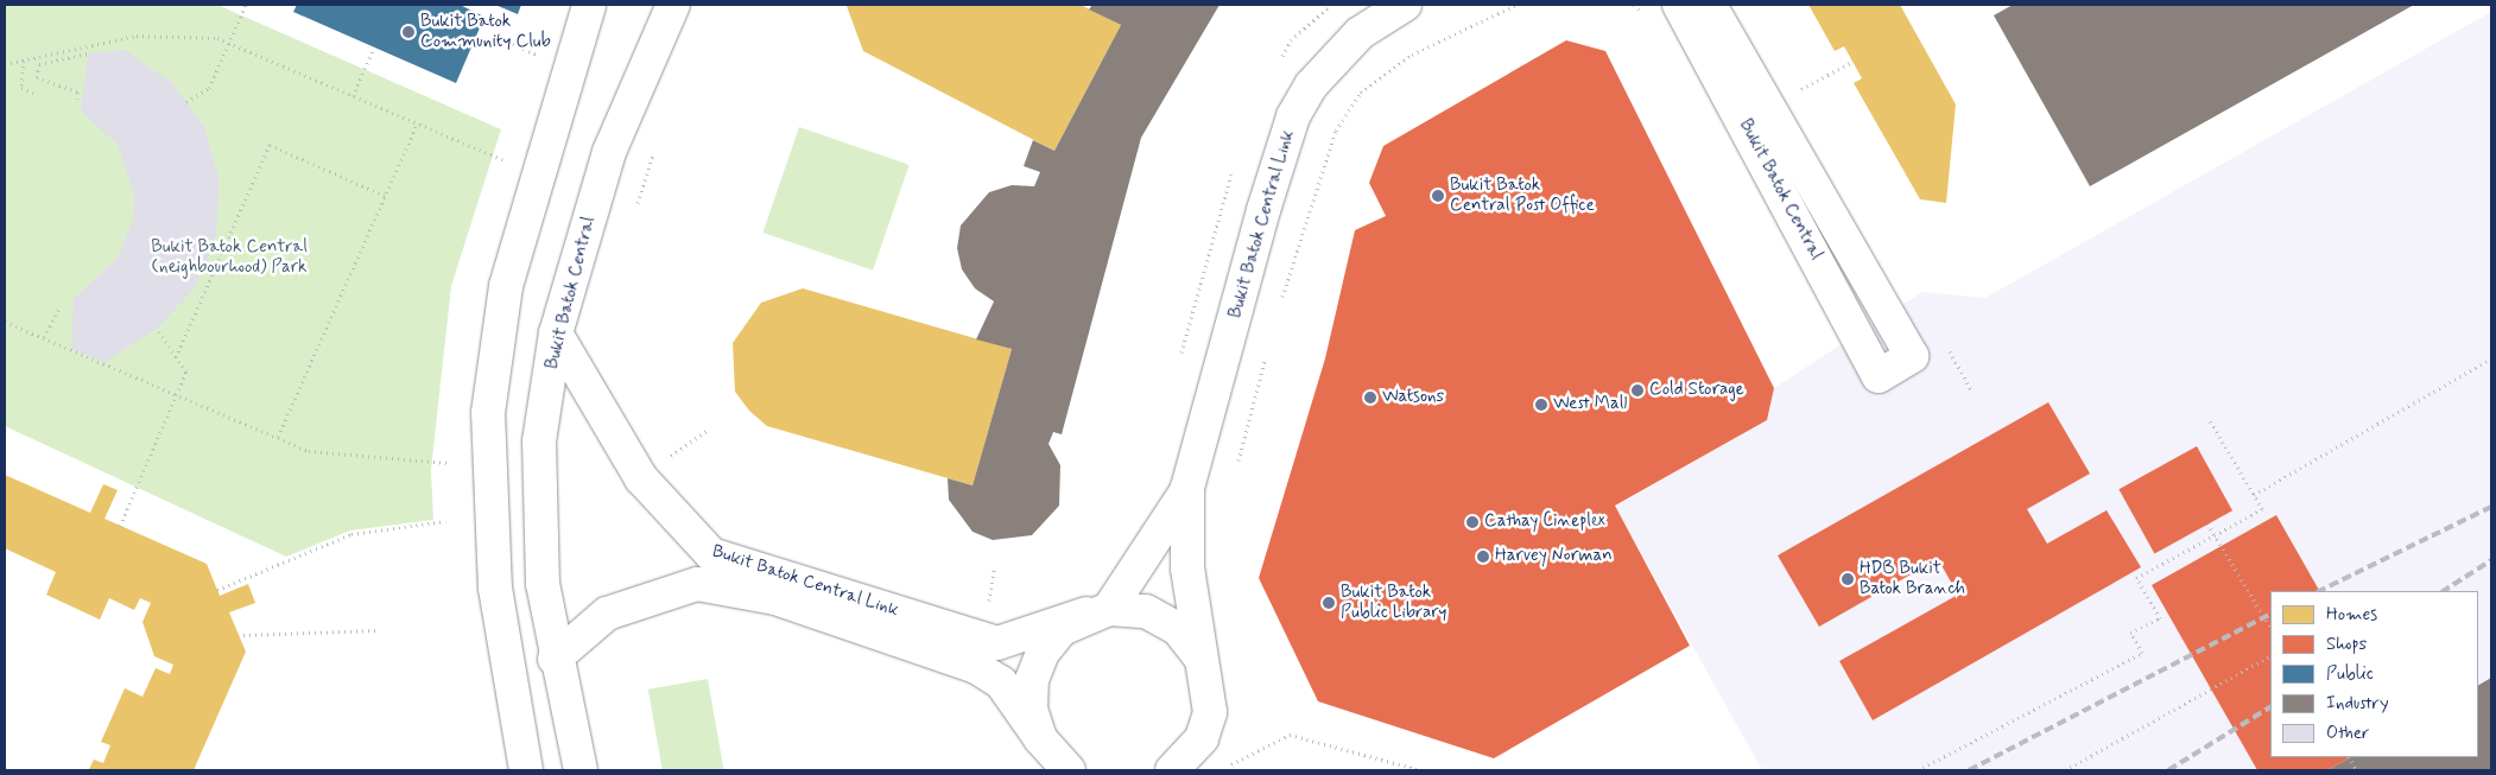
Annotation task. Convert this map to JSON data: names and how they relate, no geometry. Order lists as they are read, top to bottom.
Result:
{
  "streets": {
    "street": ["Bukit Batok Central", "Bukit Batok Central Link"]
  },
  "crossings": [
    ["Bukit Batok Central", "Bukit Batok Central Link"]
  ],
  "parks": ["Bukit Batok Central (neighbourhood) Park"],
  "places": [
    "Bukit Batok Community Club",
    "Bukit Batok Central Post Office",
    "Cold Storage",
    "Watsons",
    "West Mall",
    "Cathay Cineplex",
    "Harvey Norman",
    "HDB Bukit Batok Branch",
    "Bukit Batok Public Library"
  ],
  "legend": [
    "Homes",
    "Shops",
    "Public",
    "Industry",
    "Other"
  ]
}
